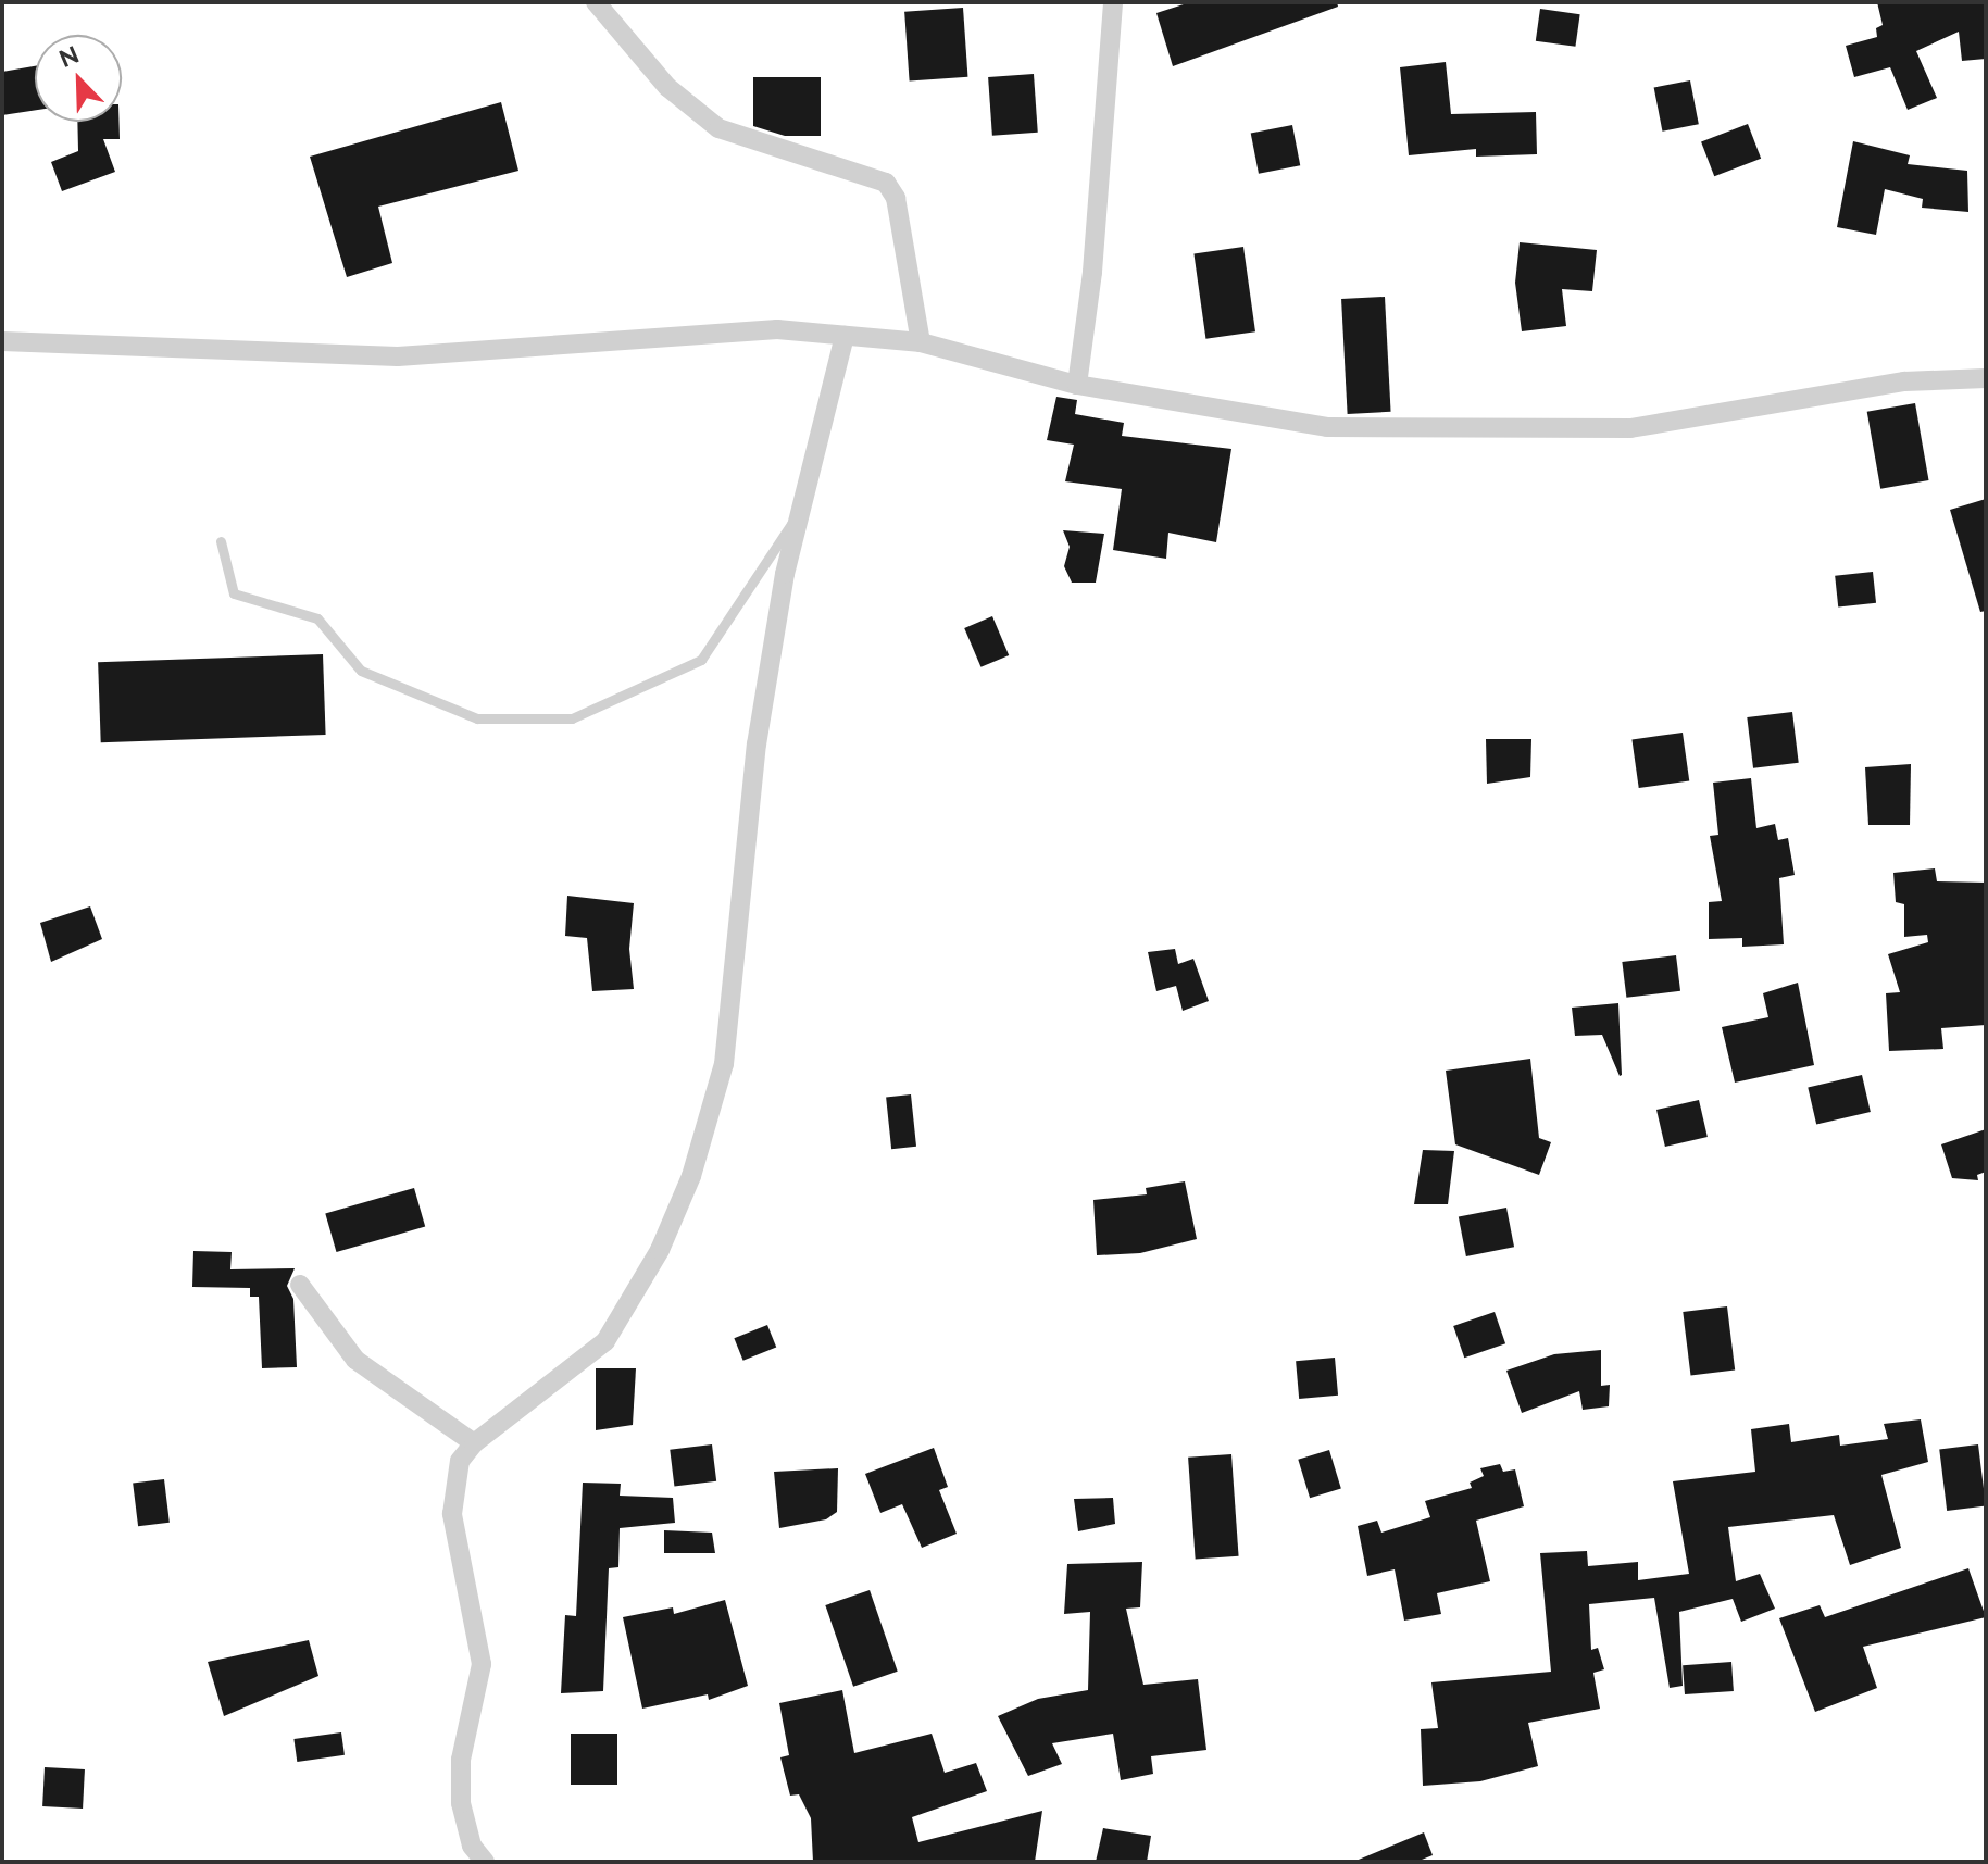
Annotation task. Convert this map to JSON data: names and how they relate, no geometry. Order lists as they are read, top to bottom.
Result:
{
  "north": "top left"
}
